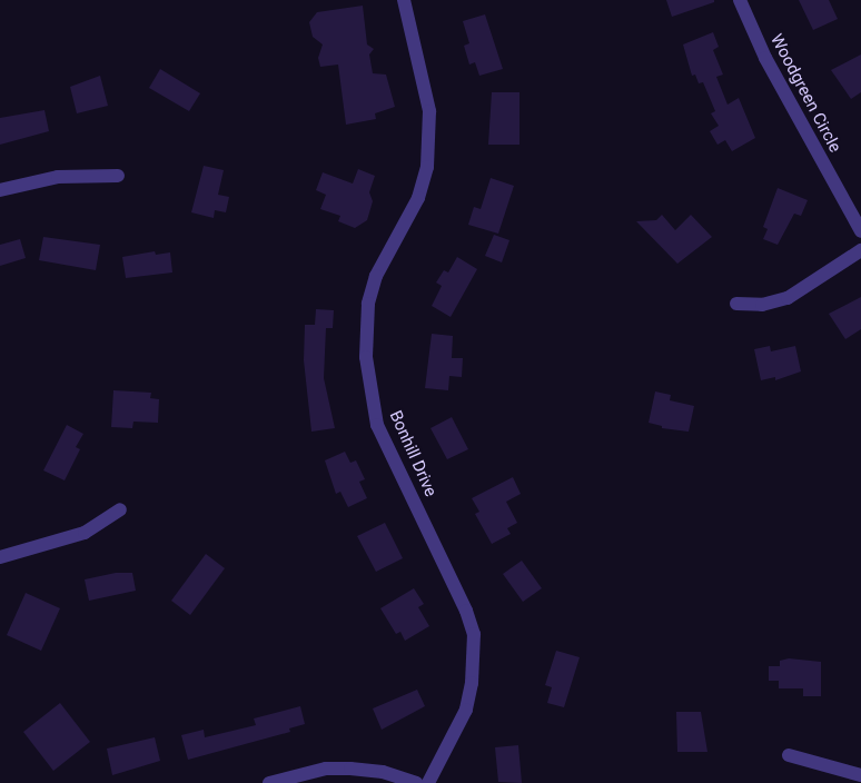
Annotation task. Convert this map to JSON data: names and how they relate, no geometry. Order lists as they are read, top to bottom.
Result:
{
  "streets": {
    "street": ["Woodgreen Circle", "Bonhill Drive"]
  }
}
